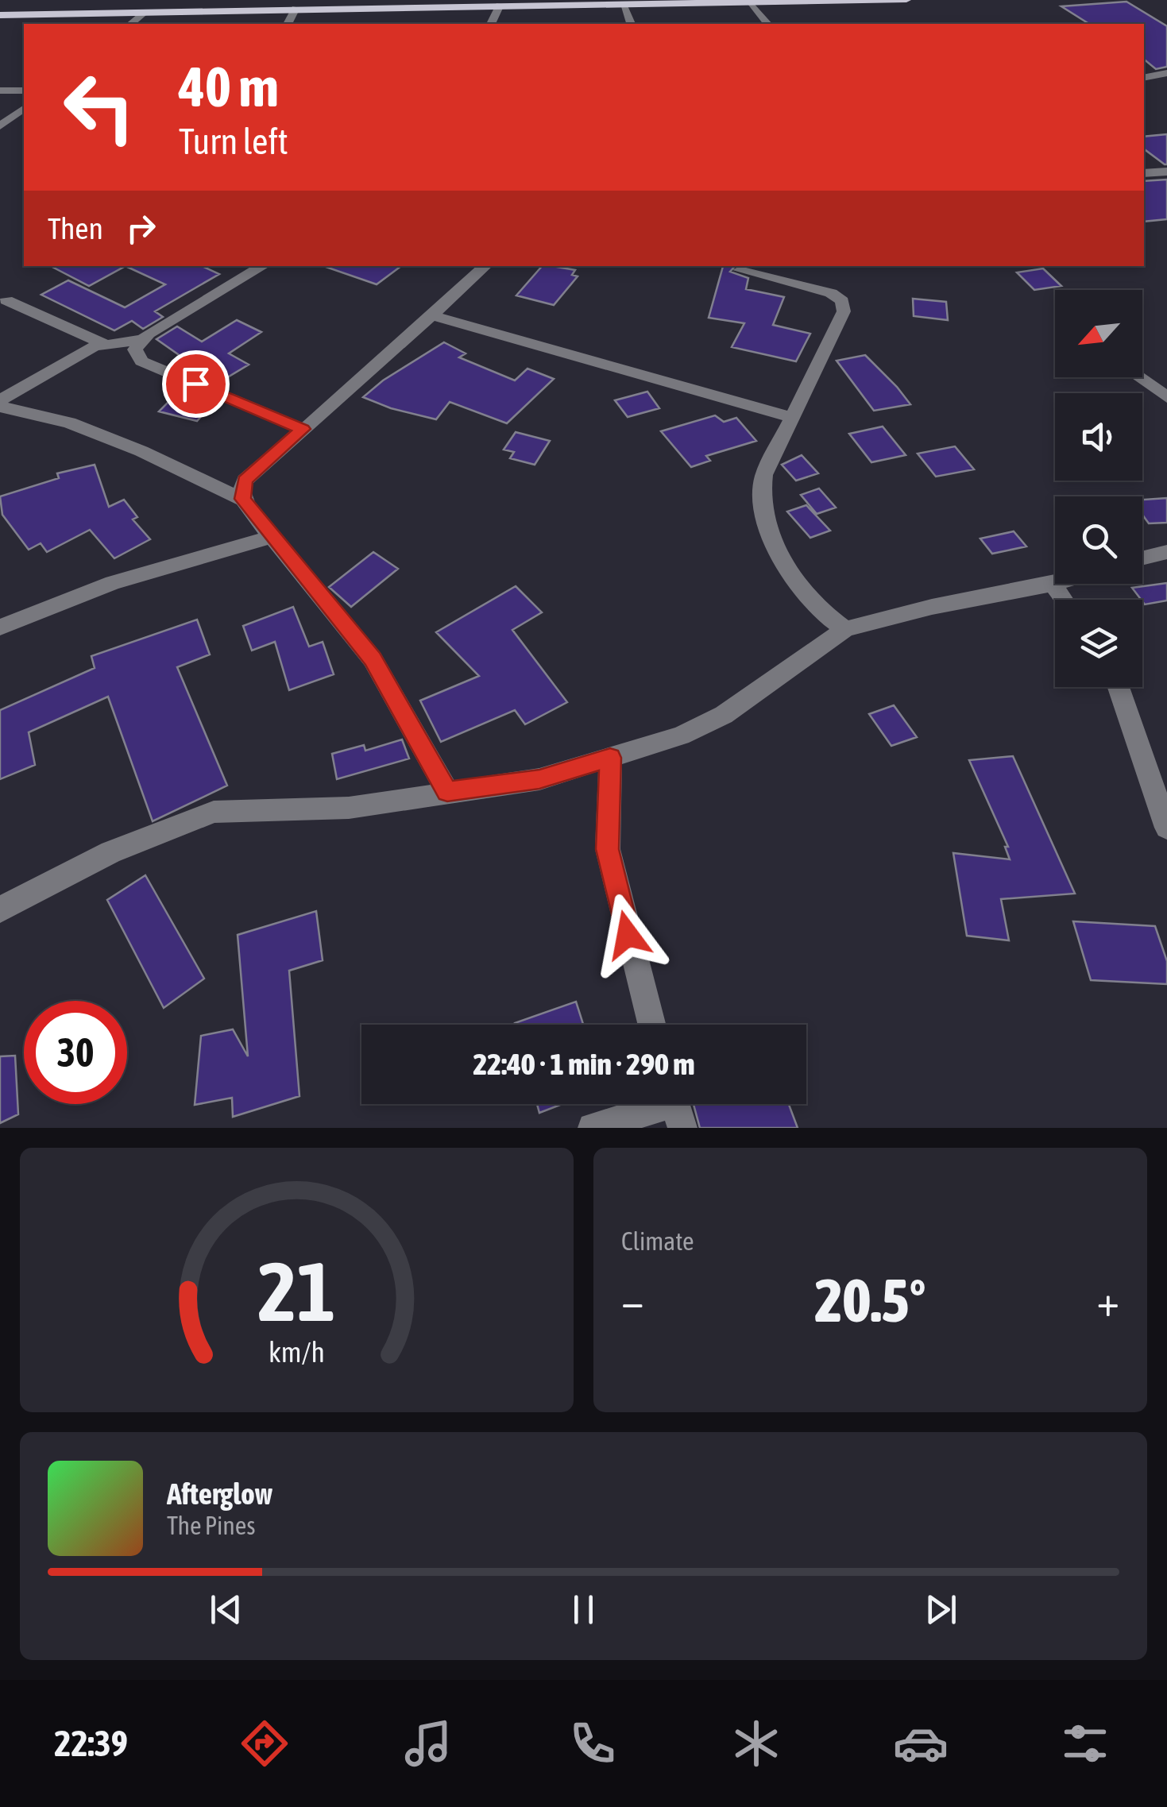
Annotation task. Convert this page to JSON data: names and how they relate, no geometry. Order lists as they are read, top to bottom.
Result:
{
  "north": "bottom left",
  "page": {
    "turn": ["40 m", "Turn left"],
    "then": "Then",
    "limit": "30",
    "trip": "22:40 · 1 min · 290 m",
    "tile": "Climate",
    "heat": ["−", "20.5°", "+"],
    "song": ["Afterglow", "The Pines"],
    "tabs": "22:39",
    "gauge": ["21", "km/h"]
  }
}
